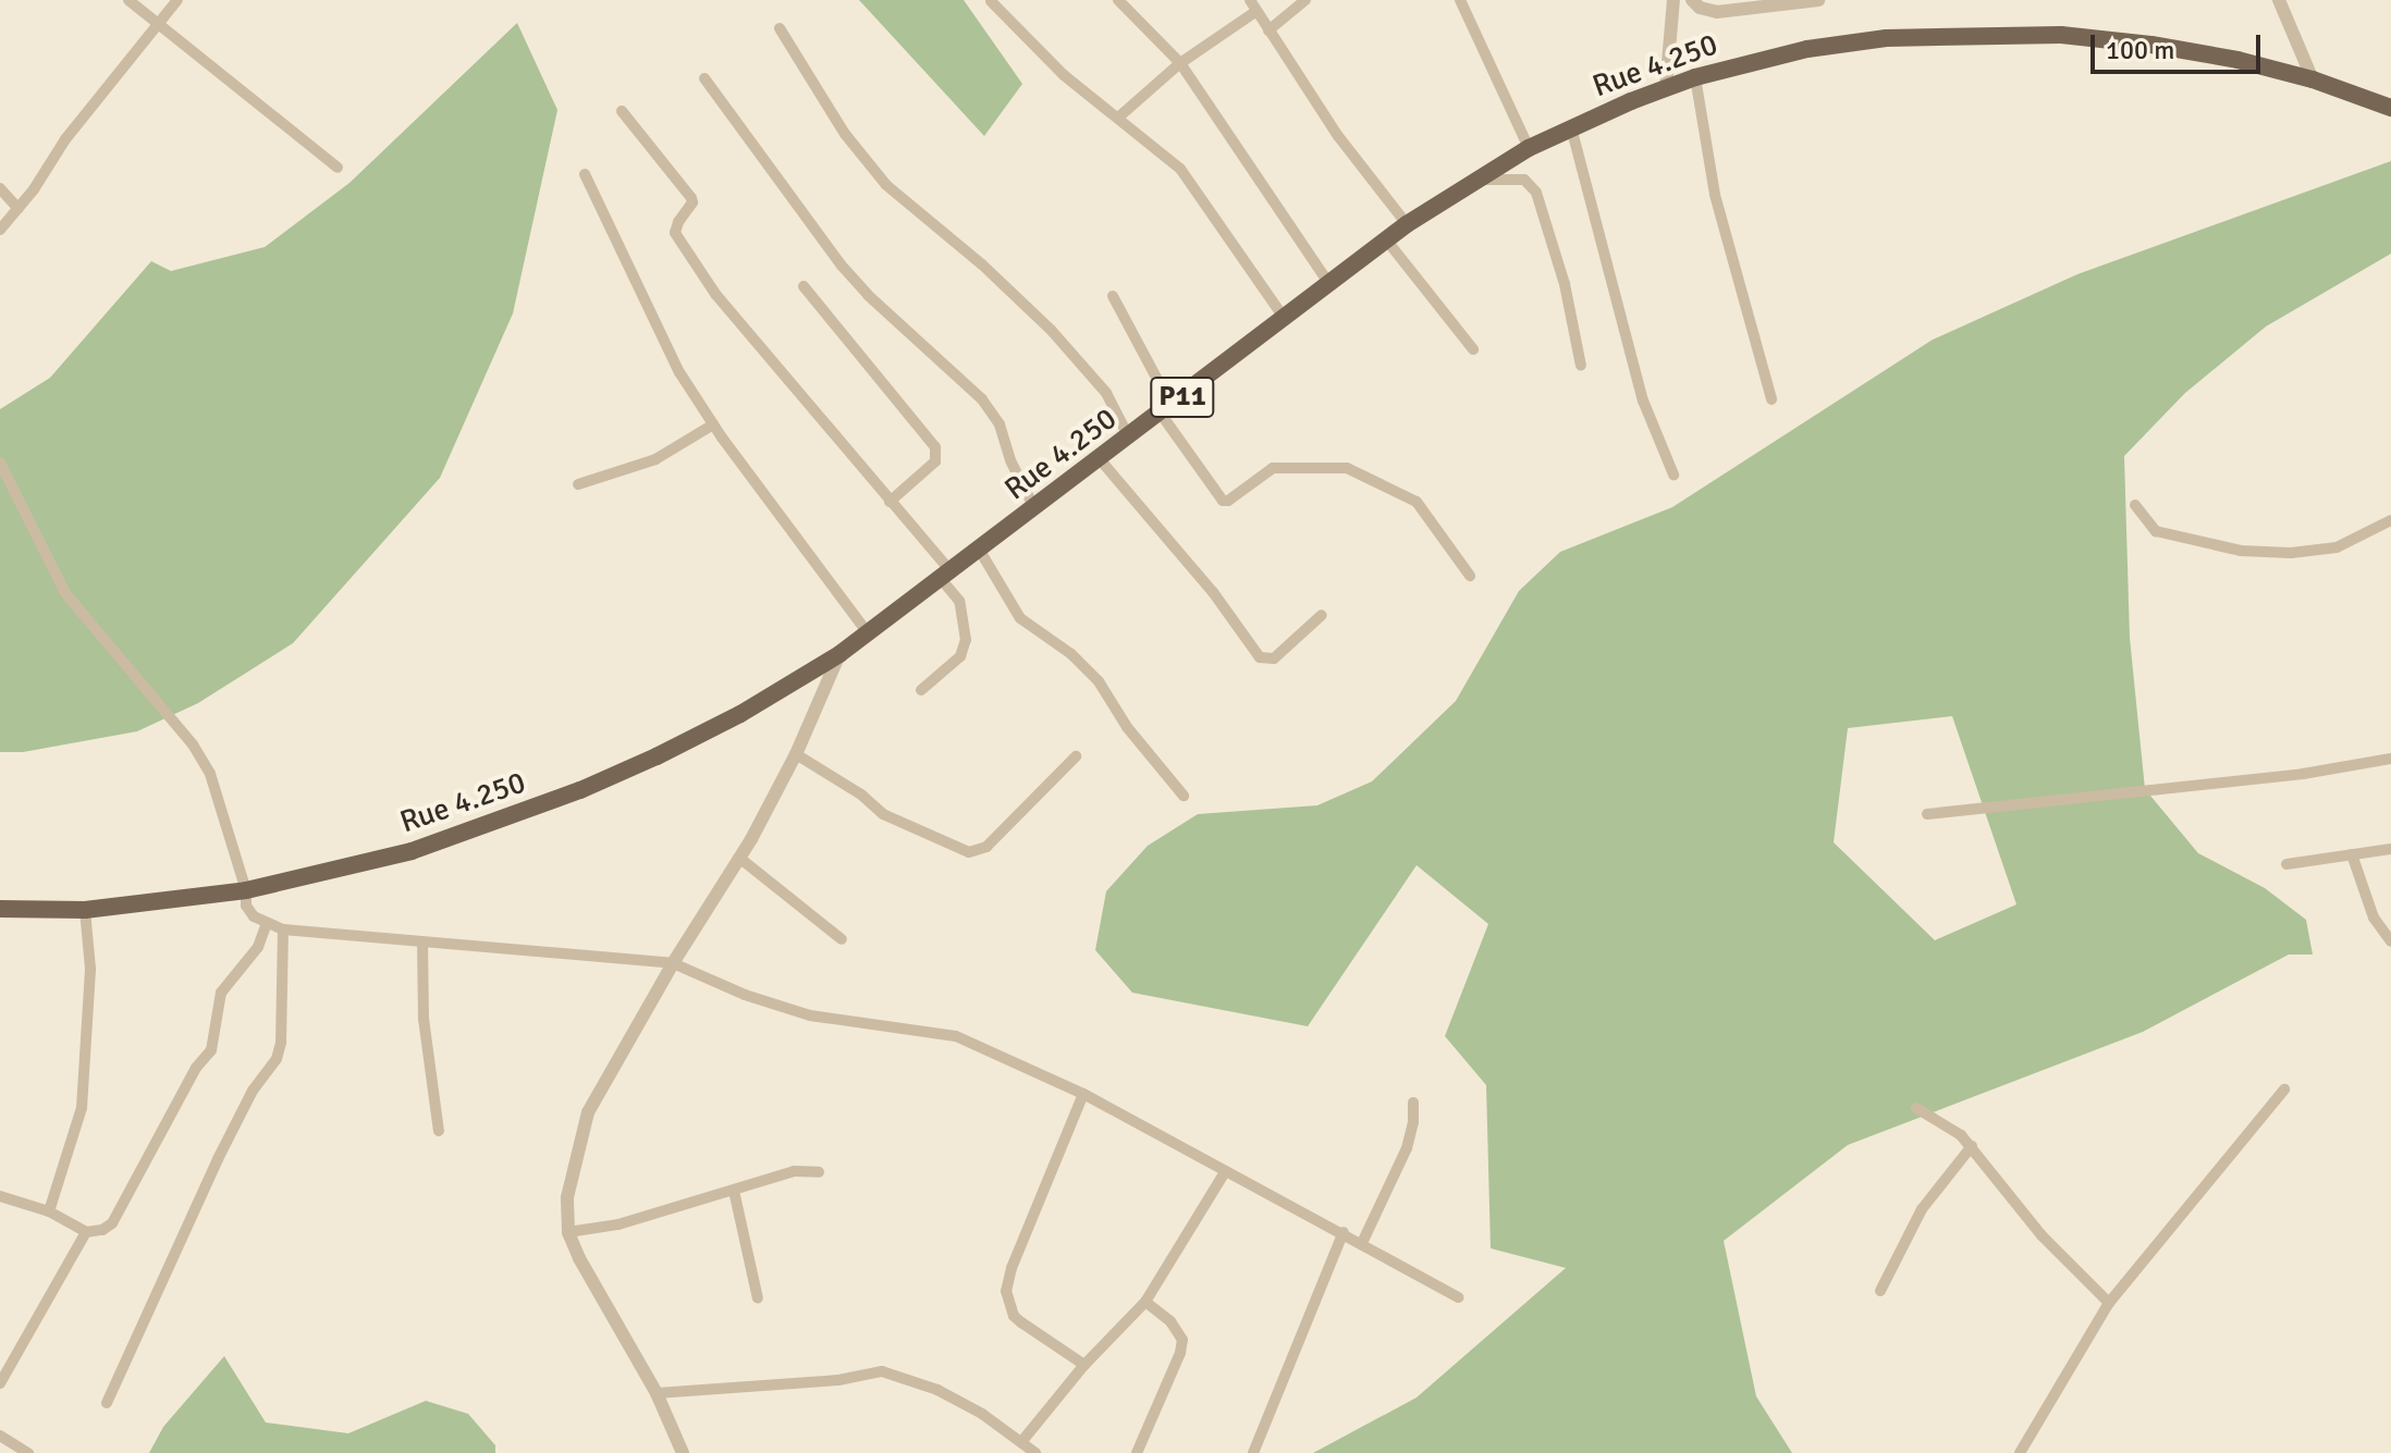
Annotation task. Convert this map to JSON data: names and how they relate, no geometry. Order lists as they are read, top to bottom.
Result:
{
  "streets": {
    "main road": ["Rue 4.250", "P11"]
  },
  "scale_bar": "100 m"
}
